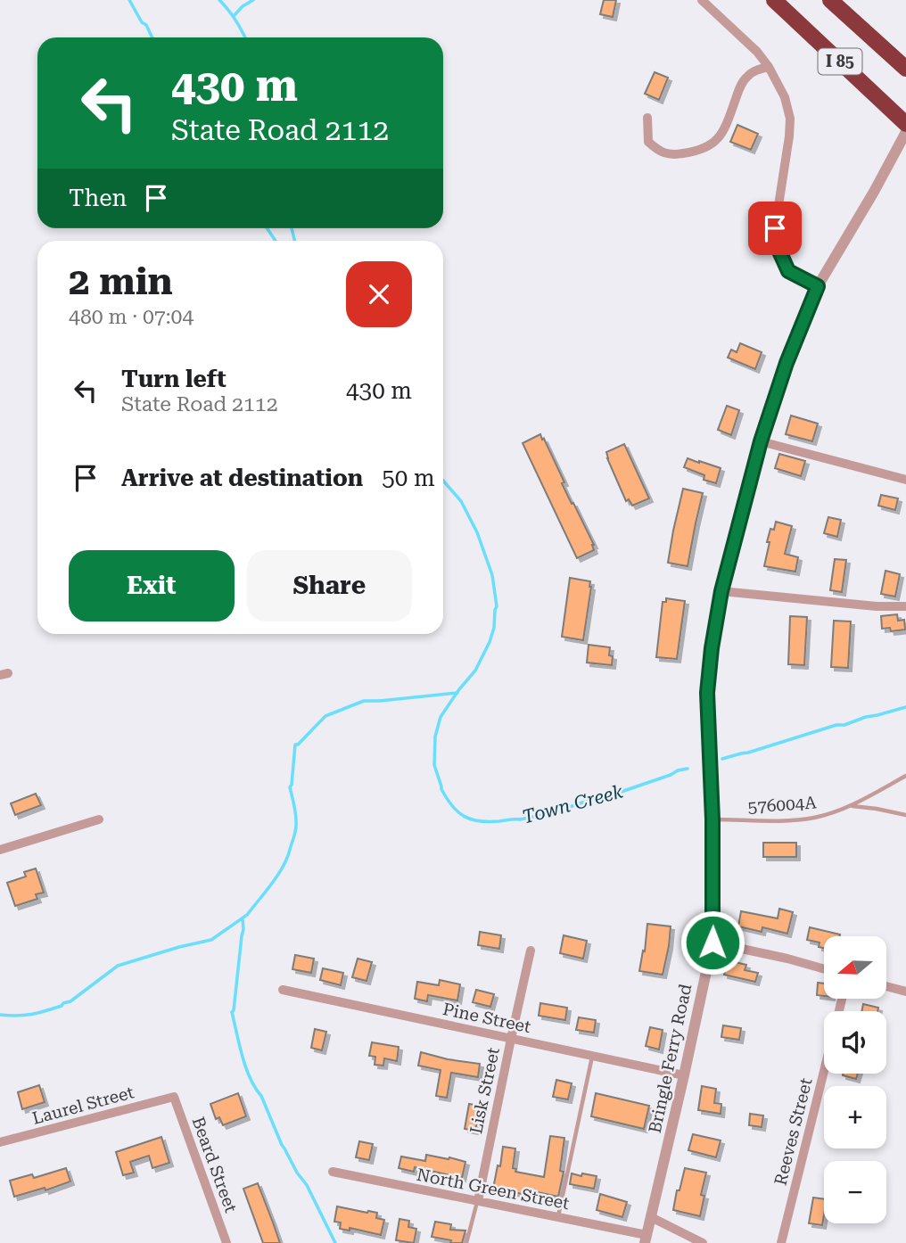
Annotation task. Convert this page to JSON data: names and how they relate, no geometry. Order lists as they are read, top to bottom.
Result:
{
  "streets": {
    "highway": ["I 85"],
    "street": [
      "Pine Street",
      "Bringle Ferry Road",
      "Lisk Street",
      "Laurel Street",
      "Reeves Street",
      "Beard Street",
      "North Green Street"
    ],
    "lane": ["576004A"]
  },
  "crossings": [
    ["576004A", "Bringle Ferry Road"],
    ["Pine Street", "Bringle Ferry Road"],
    ["Pine Street", "Lisk Street"],
    ["Bringle Ferry Road", "North Green Street"],
    ["Lisk Street", "North Green Street"],
    ["Laurel Street", "Beard Street"]
  ],
  "water": ["Town Creek"],
  "north": "left",
  "page": {
    "turn": ["430 m", "State Road 2112"],
    "then": "Then",
    "heading": ["2 min", "480 m · 07:04"],
    "list": [
      {
        "name": "Turn left",
        "note": "State Road 2112",
        "value": "430 m"
      },
      {
        "name": "Arrive at destination",
        "value": "50 m"
      }
    ],
    "buttons": ["Exit", "Share"],
    "map_buttons": ["+", "−"]
  }
}
